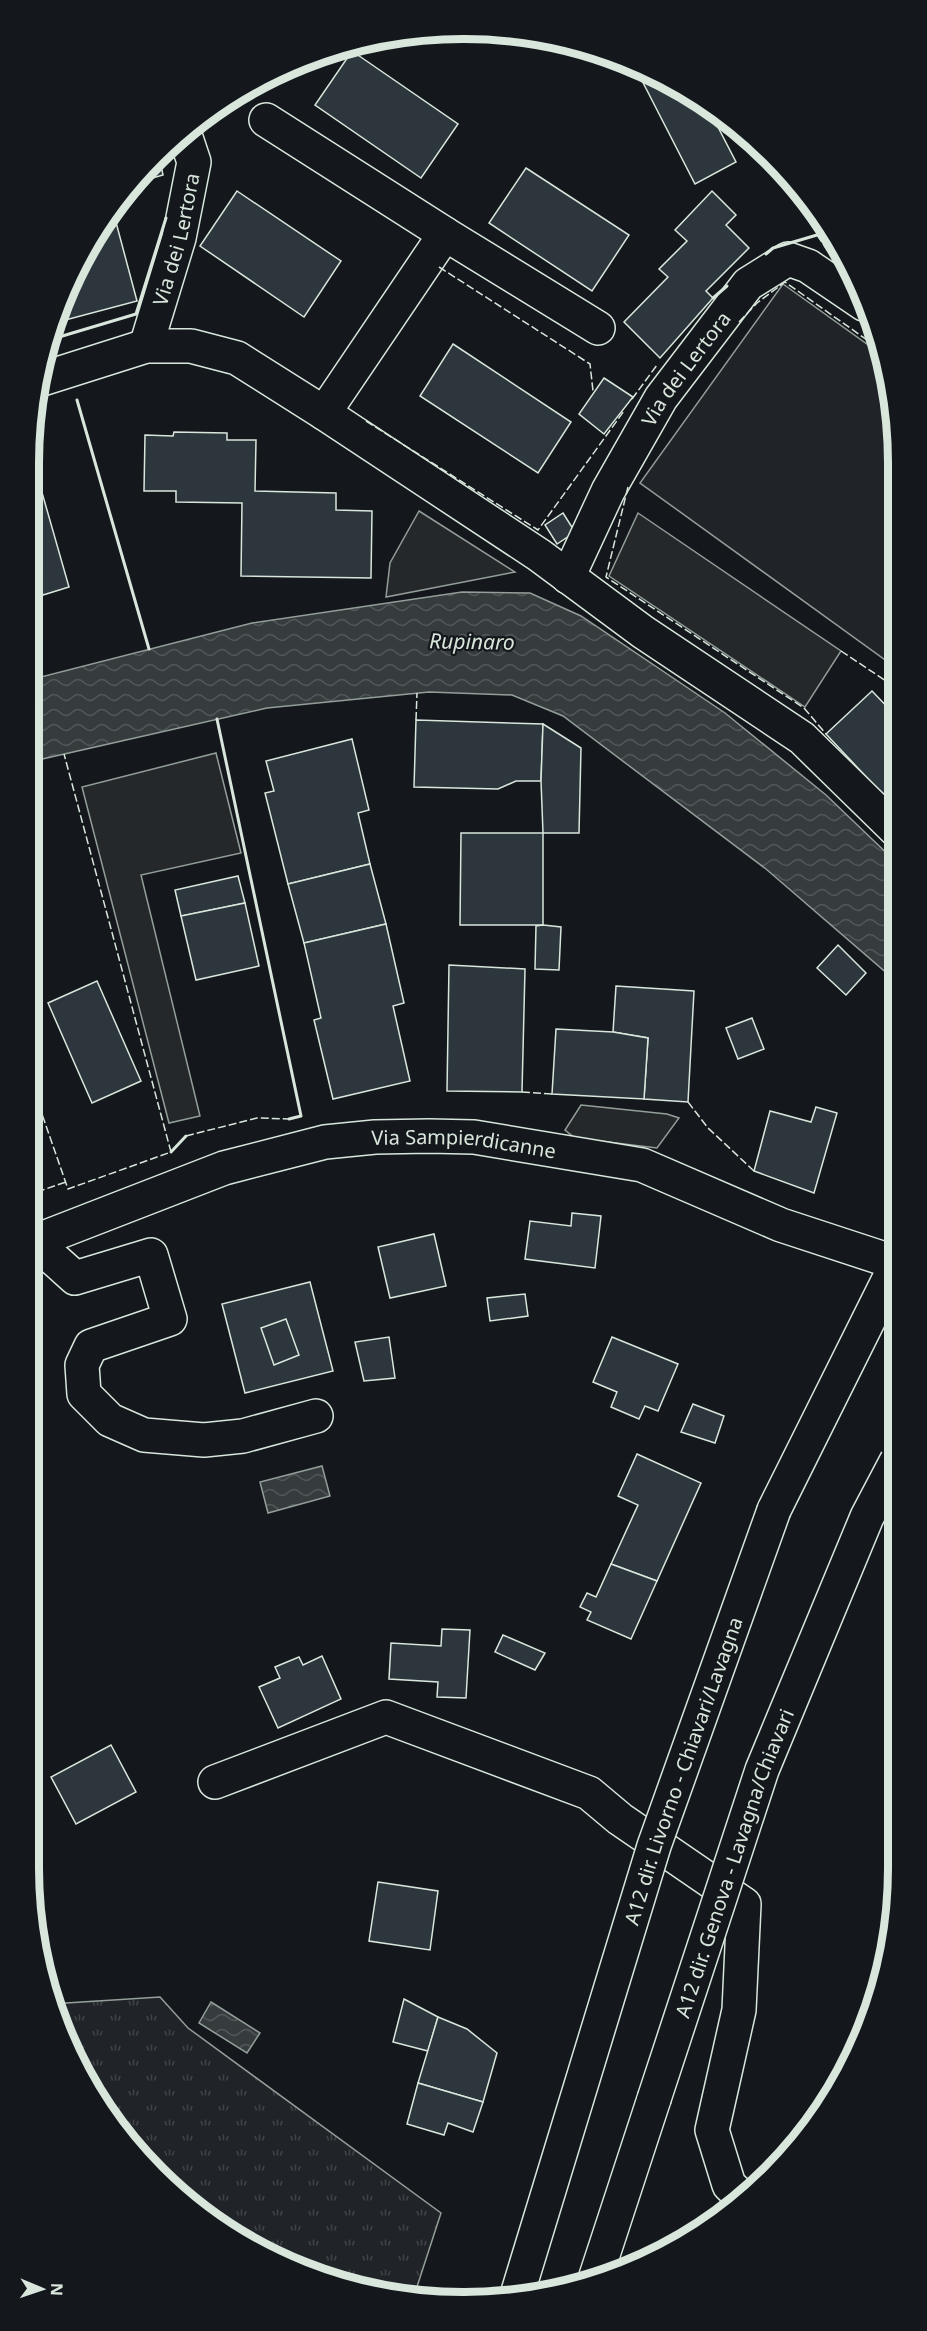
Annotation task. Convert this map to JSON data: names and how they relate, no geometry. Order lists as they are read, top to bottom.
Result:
{
  "streets": {
    "main road": [
      "Via dei Lertora",
      "Via Sampierdicanne",
      "A12 dir. Livorno - Chiavari/Lavagna",
      "A12 dir. Genova - Lavagna/Chiavari"
    ]
  },
  "water": ["Rupinaro"],
  "north": "right"
}
